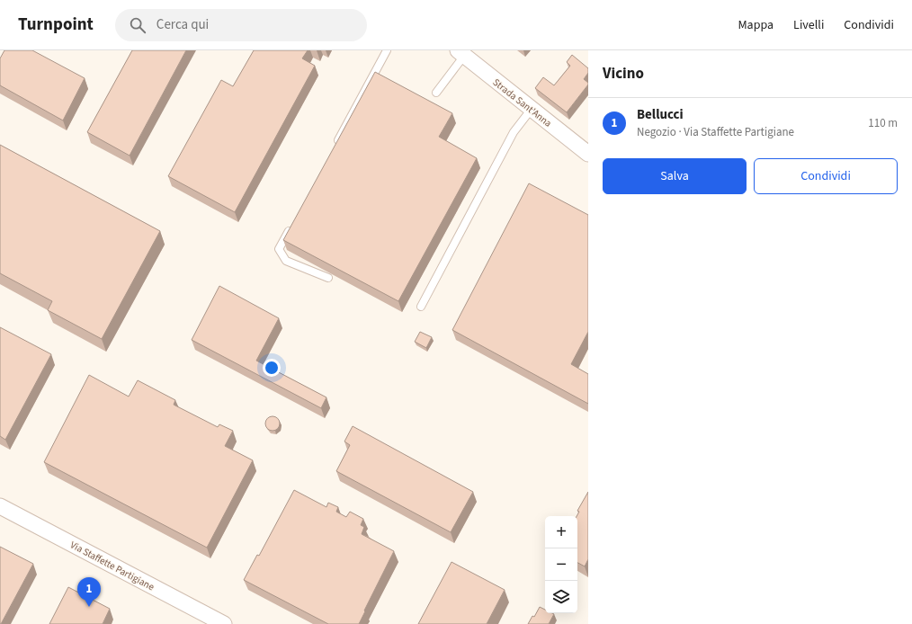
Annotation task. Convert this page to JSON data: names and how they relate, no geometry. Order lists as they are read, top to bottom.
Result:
{
  "streets": {
    "street": ["Strada Sant'Anna", "Via Staffette Partigiane"]
  },
  "page": {
    "header": "Turnpoint",
    "search": "Cerca qui",
    "nav": ["Mappa", "Livelli", "Condividi"],
    "heading": "Vicino",
    "list": [
      {
        "mark": "1",
        "name": "Bellucci",
        "note": "Negozio · Via Staffette Partigiane",
        "value": "110 m"
      }
    ],
    "buttons": ["Salva", "Condividi"],
    "map_buttons": ["+", "−"],
    "pins": "1"
  }
}
